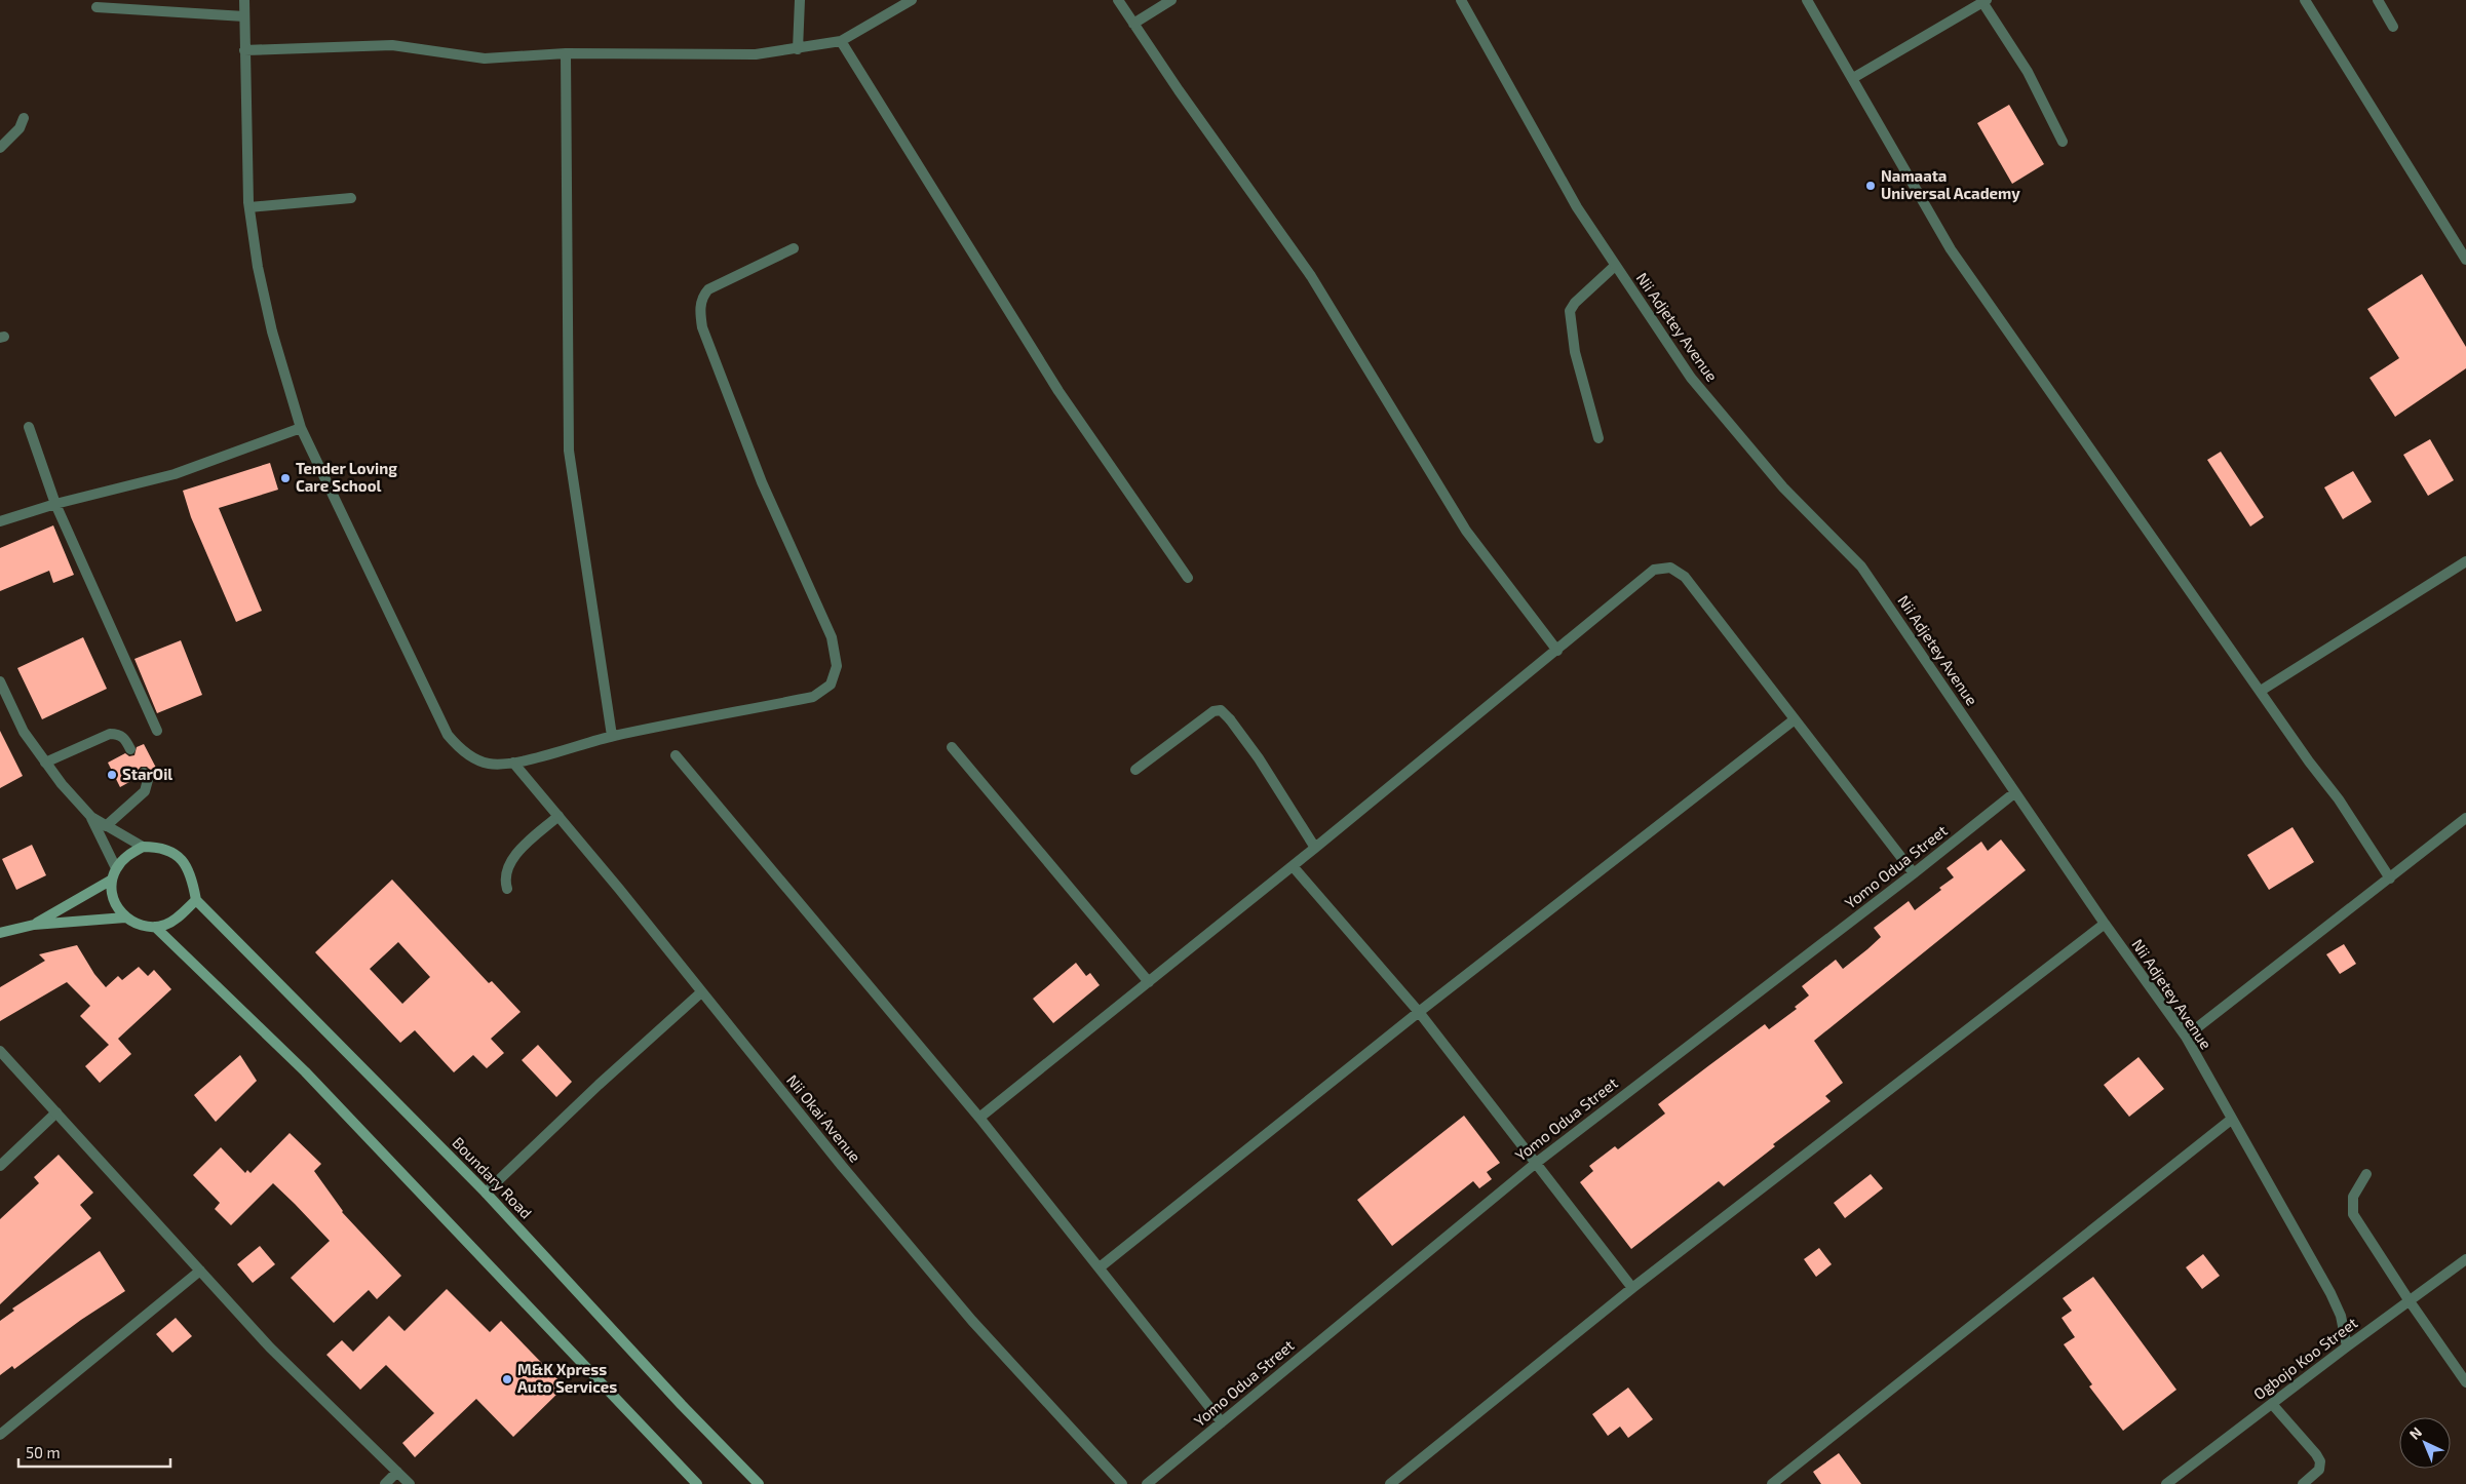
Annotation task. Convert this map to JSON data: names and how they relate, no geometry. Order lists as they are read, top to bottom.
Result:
{
  "streets": {
    "main road": ["Boundary Road"],
    "street": [
      "Nii Adjetey Avenue",
      "Yomo Odua Street",
      "Nii Okai Avenue",
      "Ogbojo Koo Street"
    ]
  },
  "crossings": [
    ["Nii Adjetey Avenue", "Yomo Odua Street"],
    ["Nii Adjetey Avenue", "Ogbojo Koo Street"]
  ],
  "places": [
    "Namaata Universal Academy",
    "Tender Loving Care School",
    "StarOil",
    "M&K Xpress Auto Services"
  ],
  "scale_bar": "50 m",
  "north": "top left"
}
